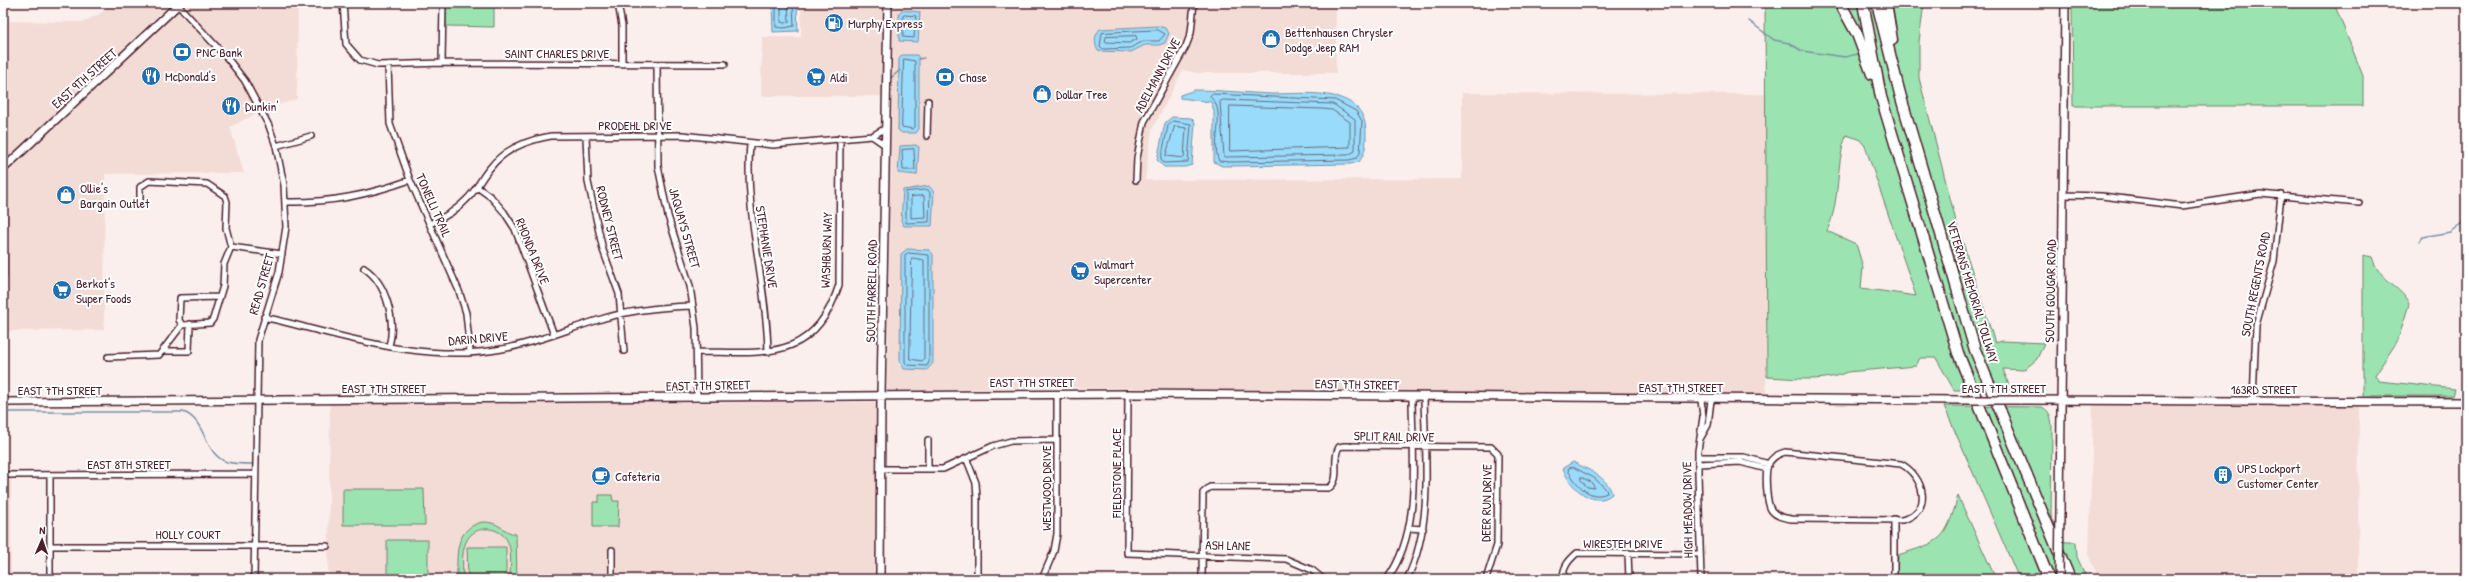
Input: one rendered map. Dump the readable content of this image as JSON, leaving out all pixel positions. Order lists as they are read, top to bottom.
{
  "streets": {
    "highway": ["VETERANS MEMORIAL TOLLWAY"],
    "street": [
      "SAINT CHARLES DRIVE",
      "ADELMANN DRIVE",
      "EAST 9TH STREET",
      "PRODEHL DRIVE",
      "TONELLI TRAIL",
      "RODNEY STREET",
      "JAQUAYS STREET",
      "STEPHANIE DRIVE",
      "WASHBURN WAY",
      "RHONDA DRIVE",
      "READ STREET",
      "SOUTH REGENTS ROAD",
      "SOUTH FARRELL ROAD",
      "SOUTH GOUGAR ROAD",
      "DARIN DRIVE",
      "EAST 7TH STREET",
      "163RD STREET",
      "SPLIT RAIL DRIVE",
      "EAST 8TH STREET",
      "FIELDSTONE PLACE",
      "WESTWOOD DRIVE",
      "DEER RUN DRIVE",
      "HIGH MEADOW DRIVE",
      "HOLLY COURT",
      "WIRESTEM DRIVE",
      "ASH LANE"
    ]
  },
  "crossings": [
    ["SAINT CHARLES DRIVE", "TONELLI TRAIL"],
    ["SAINT CHARLES DRIVE", "JAQUAYS STREET"],
    ["EAST 9TH STREET", "READ STREET"],
    ["PRODEHL DRIVE", "TONELLI TRAIL"],
    ["PRODEHL DRIVE", "RODNEY STREET"],
    ["PRODEHL DRIVE", "JAQUAYS STREET"],
    ["PRODEHL DRIVE", "STEPHANIE DRIVE"],
    ["PRODEHL DRIVE", "WASHBURN WAY"],
    ["PRODEHL DRIVE", "RHONDA DRIVE"],
    ["PRODEHL DRIVE", "SOUTH FARRELL ROAD"],
    ["TONELLI TRAIL", "DARIN DRIVE"],
    ["RODNEY STREET", "DARIN DRIVE"],
    ["JAQUAYS STREET", "WASHBURN WAY"],
    ["JAQUAYS STREET", "DARIN DRIVE"],
    ["JAQUAYS STREET", "EAST 7TH STREET"],
    ["STEPHANIE DRIVE", "WASHBURN WAY"],
    ["RHONDA DRIVE", "DARIN DRIVE"],
    ["READ STREET", "DARIN DRIVE"],
    ["READ STREET", "EAST 7TH STREET"],
    ["READ STREET", "EAST 8TH STREET"],
    ["READ STREET", "HOLLY COURT"],
    ["SOUTH REGENTS ROAD", "163RD STREET"],
    ["SOUTH FARRELL ROAD", "EAST 7TH STREET"],
    ["SOUTH GOUGAR ROAD", "EAST 7TH STREET"],
    ["SOUTH GOUGAR ROAD", "163RD STREET"],
    ["EAST 7TH STREET", "163RD STREET"],
    ["EAST 7TH STREET", "FIELDSTONE PLACE"],
    ["EAST 7TH STREET", "WESTWOOD DRIVE"],
    ["EAST 7TH STREET", "HIGH MEADOW DRIVE"],
    ["SPLIT RAIL DRIVE", "DEER RUN DRIVE"],
    ["SPLIT RAIL DRIVE", "ASH LANE"],
    ["FIELDSTONE PLACE", "ASH LANE"],
    ["HIGH MEADOW DRIVE", "WIRESTEM DRIVE"]
  ],
  "places": {
    "fuel station": ["Murphy Express"],
    "shop": ["Bettenhausen Chrysler Dodge Jeep RAM", "Dollar Tree", "Ollie's Bargain Outlet"],
    "bank": ["PNC Bank", "Chase"],
    "restaurant": ["McDonald's", "Dunkin'"],
    "supermarket": ["Aldi", "Walmart Supercenter", "Berkot's Super Foods"],
    "building": ["UPS Lockport Customer Center"],
    "cafe": ["Cafeteria"]
  },
  "north": "top"
}
